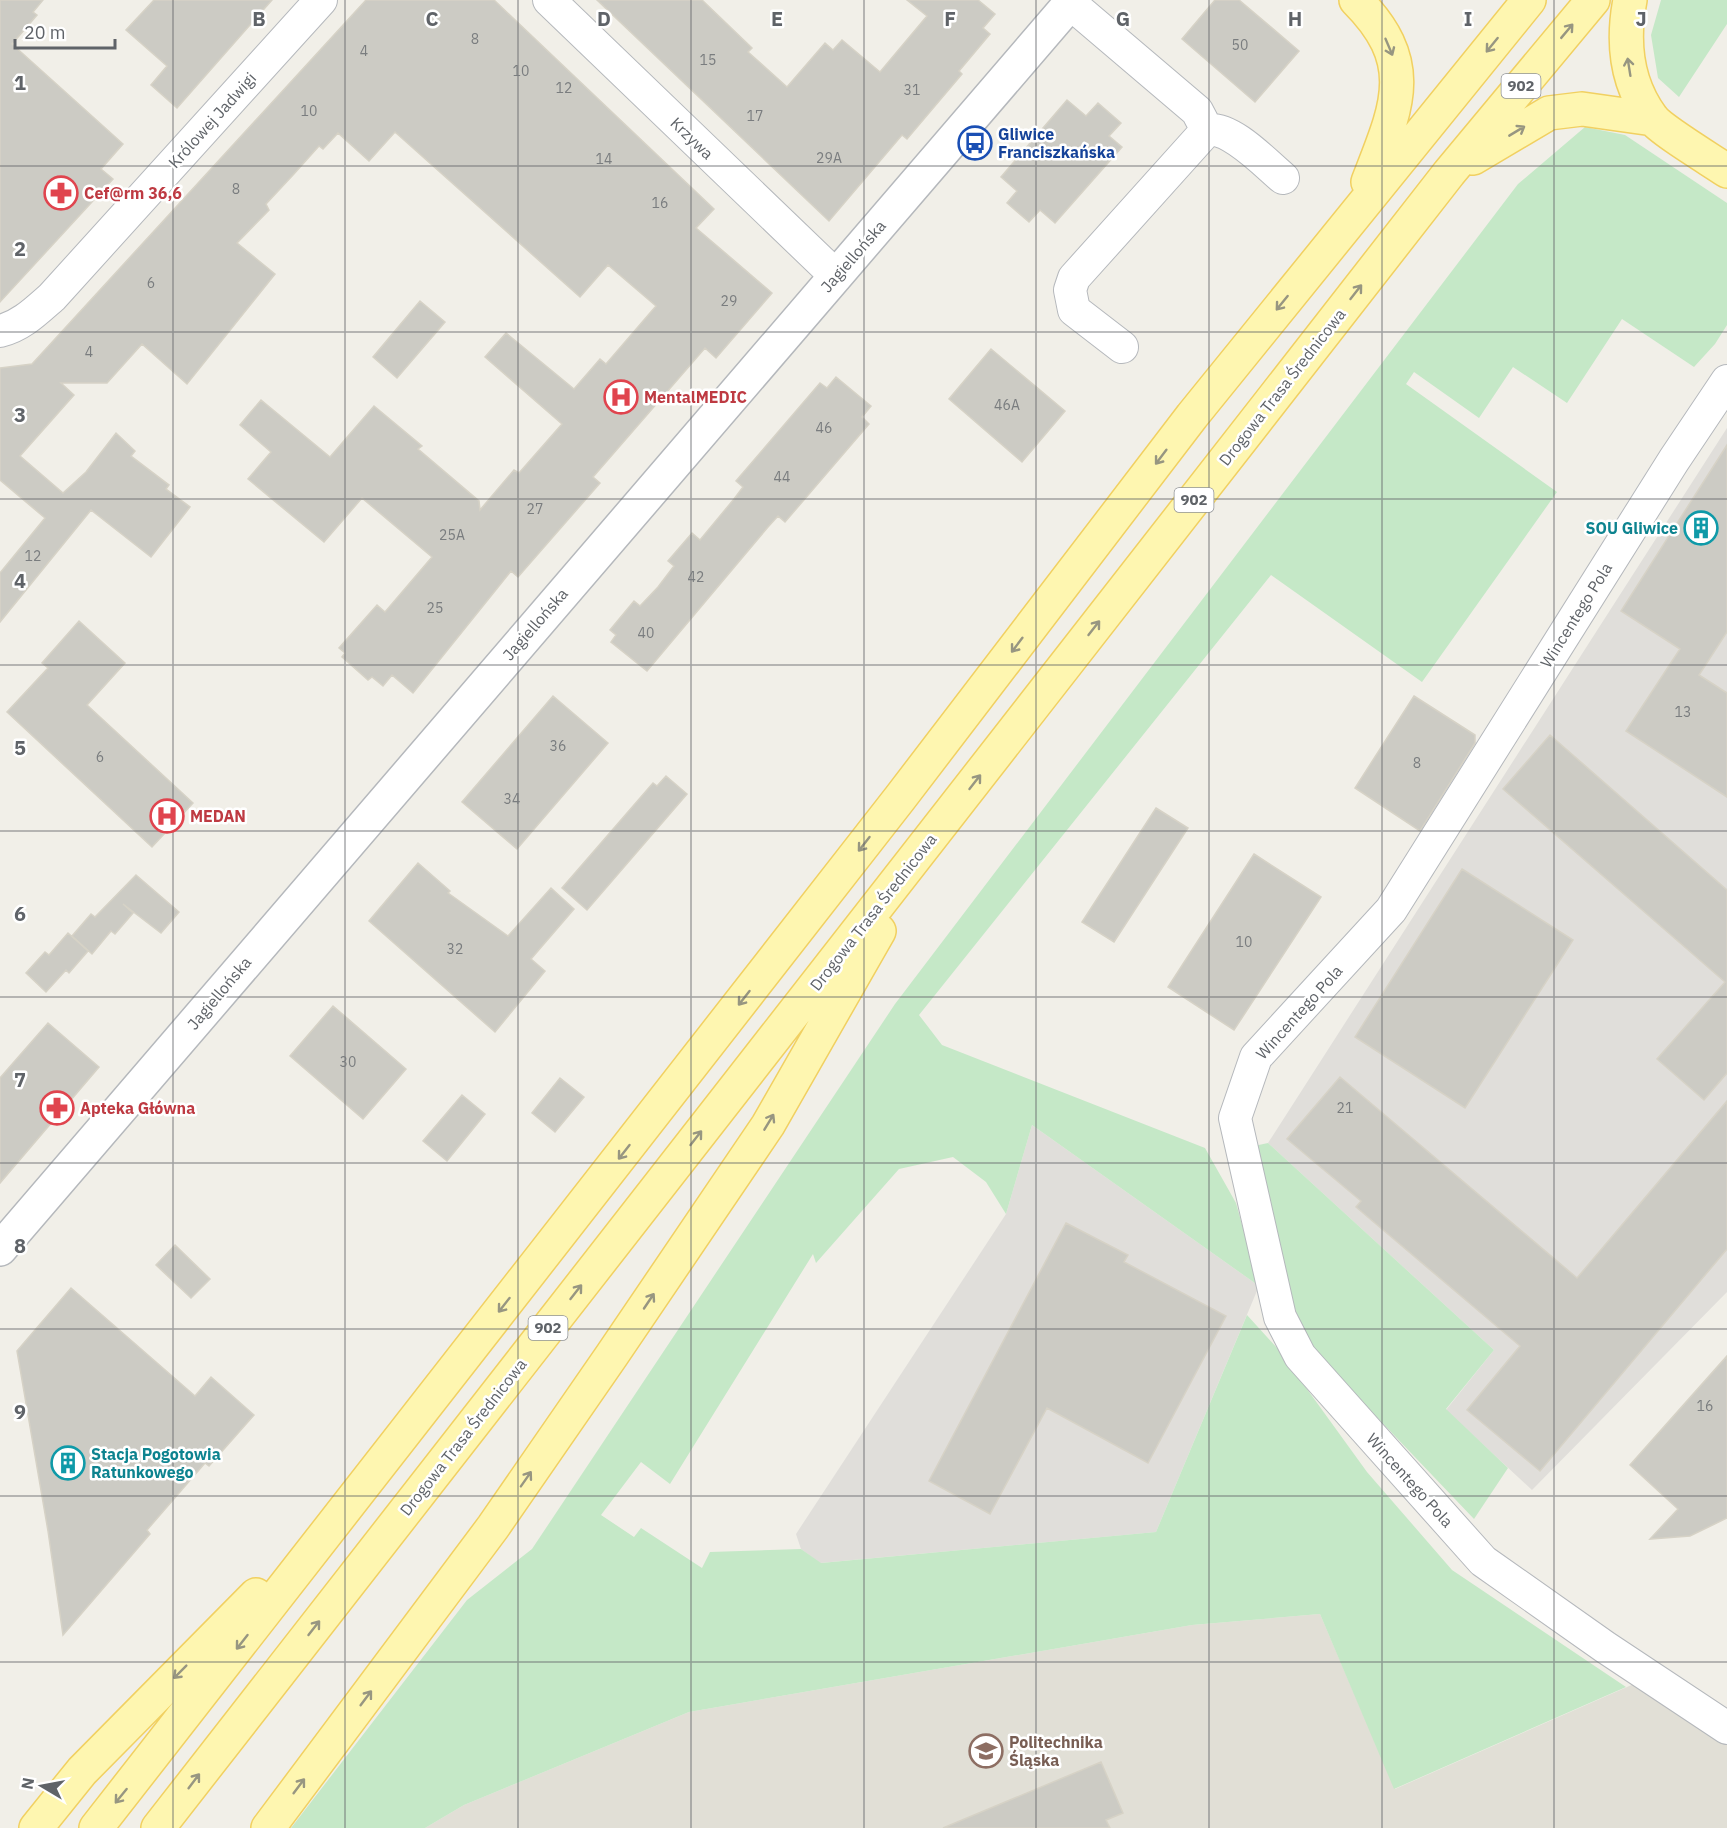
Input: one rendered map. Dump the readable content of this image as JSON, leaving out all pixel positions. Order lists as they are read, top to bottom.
{
  "streets": {
    "main road": ["902", "Drogowa Trasa Średnicowa"],
    "street": [
      "Królowej Jadwigi",
      "Krzywa",
      "Jagiellońska",
      "Wincentego Pola"
    ]
  },
  "crossings": [
    ["Krzywa", "Jagiellońska"]
  ],
  "places": {
    "bus stop": ["Gliwice Franciszkańska"],
    "pharmacy": ["Cef@rm 36,6", "Apteka Główna"],
    "hospital": ["MentalMEDIC", "MEDAN"],
    "building": ["SOU Gliwice", "Stacja Pogotowia Ratunkowego"],
    "school or university": ["Politechnika Śląska"]
  },
  "house_numbers": [
    "8",
    "50",
    "4",
    "15",
    "10",
    "12",
    "31",
    "10",
    "17",
    "29A",
    "14",
    "8",
    "16",
    "6",
    "29",
    "4",
    "46A",
    "46",
    "44",
    "27",
    "25A",
    "12",
    "42",
    "25",
    "40",
    "13",
    "36",
    "6",
    "8",
    "34",
    "10",
    "32",
    "30",
    "21",
    "16"
  ],
  "scale_bar": "20 m",
  "north": "left",
  "grid": {
    "columns": [
      "B",
      "C",
      "D",
      "E",
      "F",
      "G",
      "H",
      "I",
      "J"
    ],
    "rows": [
      "1",
      "2",
      "3",
      "4",
      "5",
      "6",
      "7",
      "8",
      "9"
    ]
  }
}
